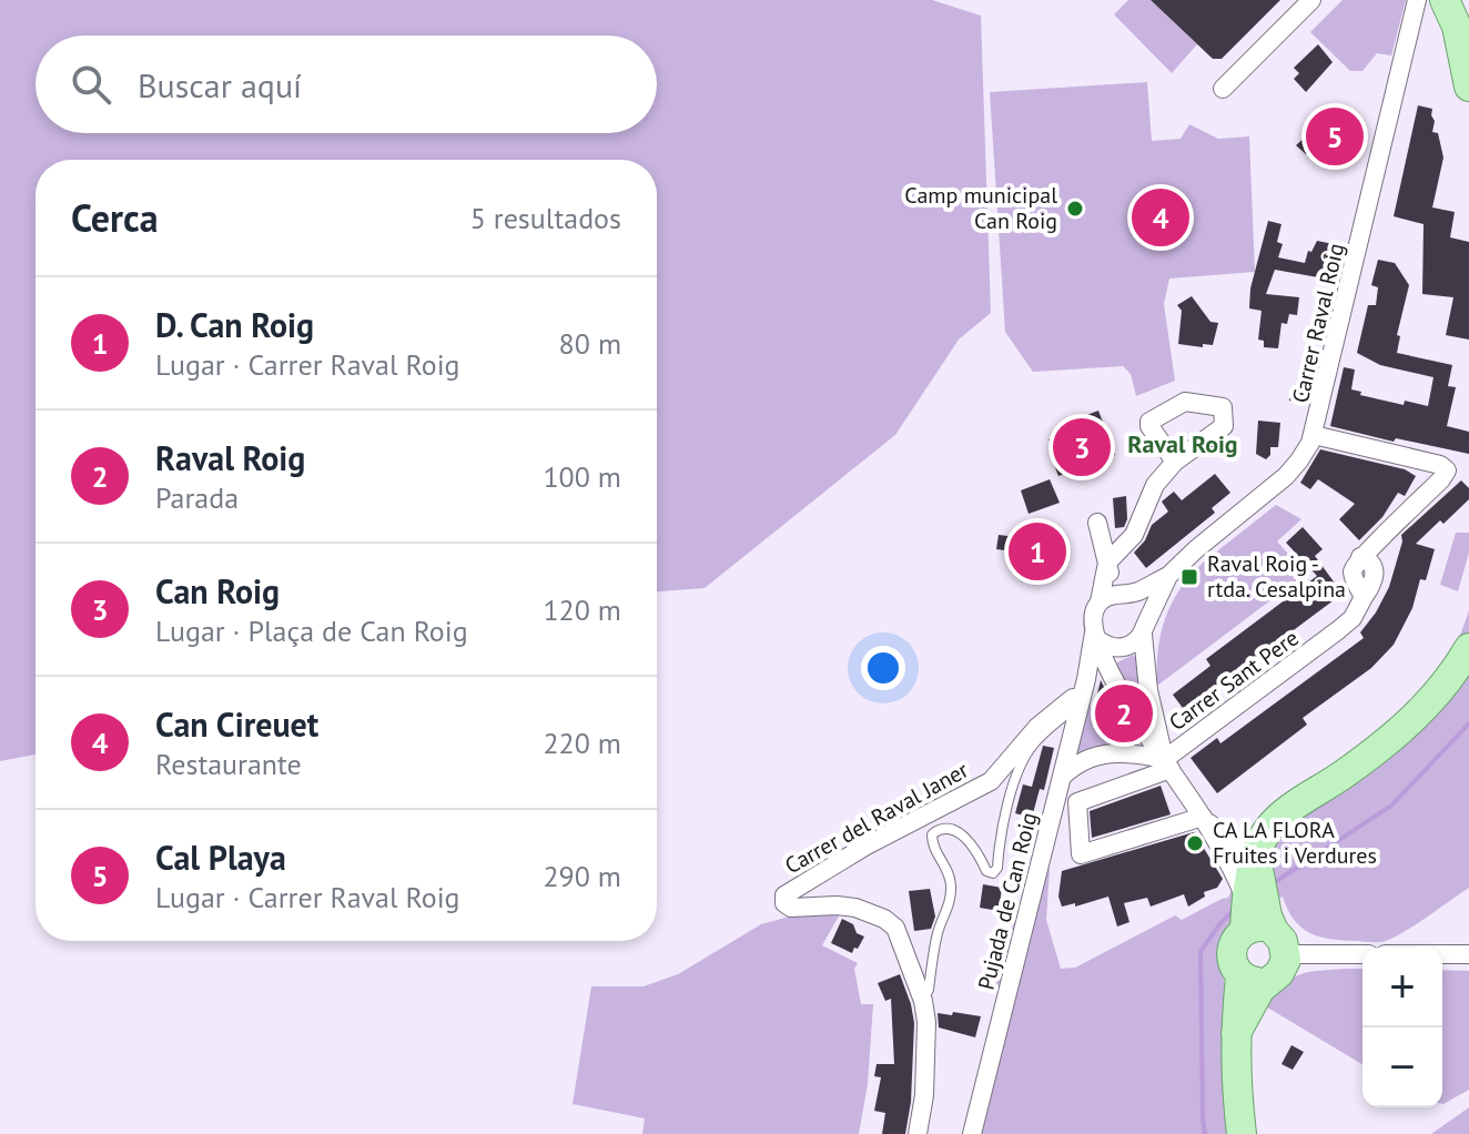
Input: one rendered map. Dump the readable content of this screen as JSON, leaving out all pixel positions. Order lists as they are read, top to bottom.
{
  "streets": {
    "street": [
      "Carrer Raval Roig",
      "Carrer Sant Pere",
      "Carrer del Raval Janer",
      "Pujada de Can Roig"
    ]
  },
  "crossings": [
    ["Carrer Raval Roig", "Carrer Sant Pere"],
    ["Carrer Raval Roig", "Pujada de Can Roig"],
    ["Carrer del Raval Janer", "Pujada de Can Roig"]
  ],
  "districts": ["Raval Roig"],
  "places": {
    "other": ["Camp municipal Can Roig", "CA LA FLORA Fruites i Verdures"],
    "transit": ["Raval Roig - rtda. Cesalpina"]
  },
  "page": {
    "search": "Buscar aquí",
    "pins": [
      "5",
      "4",
      "3",
      "1",
      "2"
    ],
    "heading": ["Cerca", "5 resultados"],
    "list": [
      {
        "mark": "1",
        "name": "D. Can Roig",
        "note": "Lugar · Carrer Raval Roig",
        "value": "80 m"
      },
      {
        "mark": "2",
        "name": "Raval Roig",
        "note": "Parada",
        "value": "100 m"
      },
      {
        "mark": "3",
        "name": "Can Roig",
        "note": "Lugar · Plaça de Can Roig",
        "value": "120 m"
      },
      {
        "mark": "4",
        "name": "Can Cireuet",
        "note": "Restaurante",
        "value": "220 m"
      },
      {
        "mark": "5",
        "name": "Cal Playa",
        "note": "Lugar · Carrer Raval Roig",
        "value": "290 m"
      }
    ],
    "map_buttons": ["+", "−"]
  }
}
